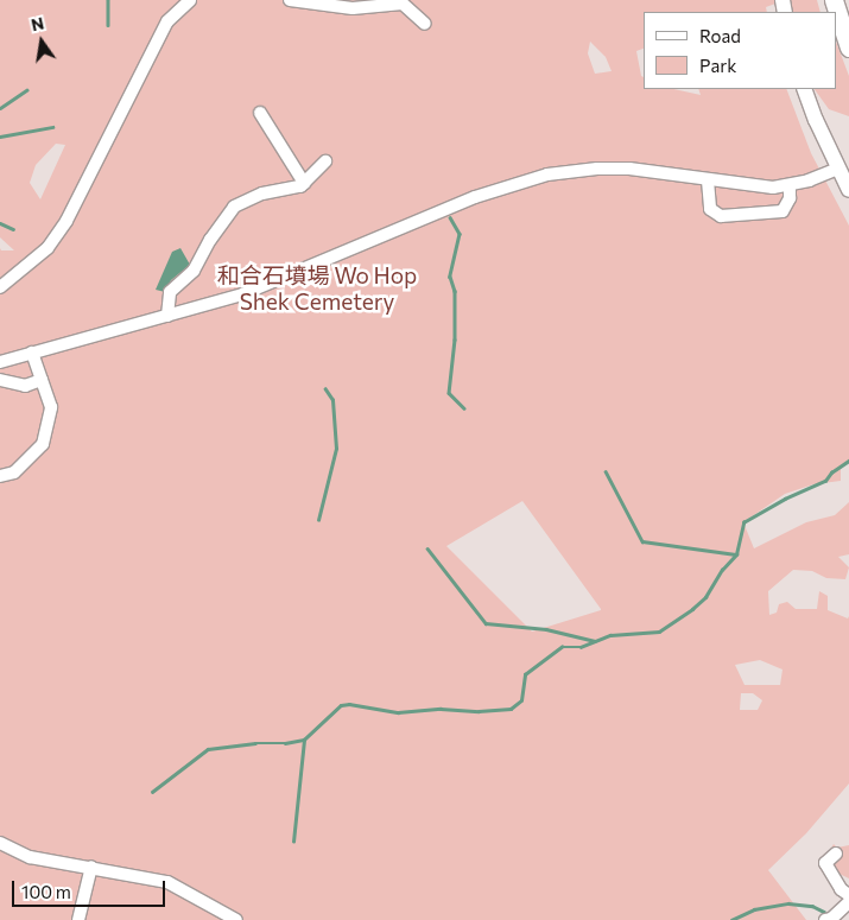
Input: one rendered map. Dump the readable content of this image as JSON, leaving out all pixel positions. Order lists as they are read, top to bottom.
{
  "parks": ["和合石墳場 Wo Hop Shek Cemetery"],
  "legend": ["Road", "Park"],
  "scale_bar": "100 m",
  "north": "top"
}
